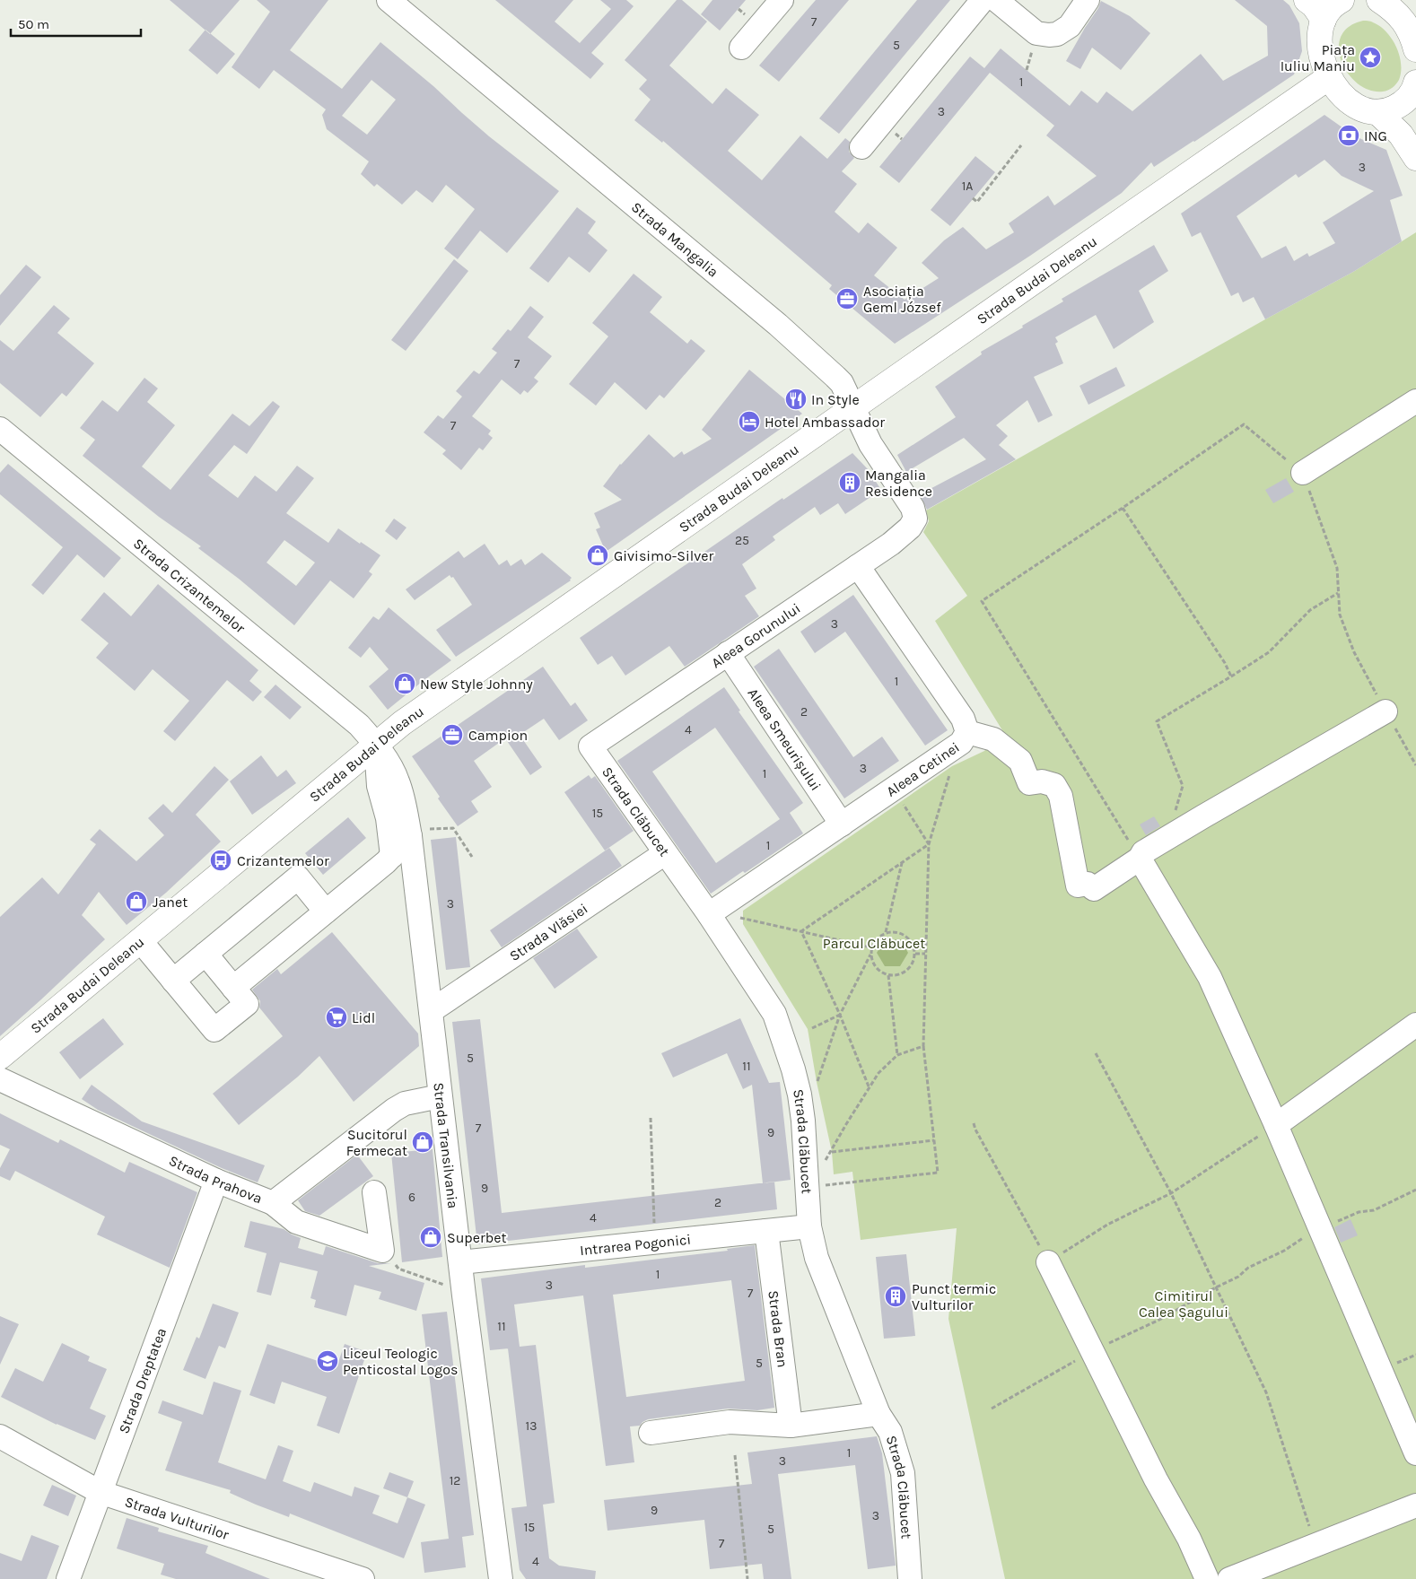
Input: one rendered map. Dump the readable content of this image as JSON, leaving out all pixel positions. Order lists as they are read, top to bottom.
{
  "streets": {
    "main road": ["Strada Budai Deleanu"],
    "street": [
      "Strada Mangalia",
      "Strada Crizantemelor",
      "Aleea Gorunului",
      "Aleea Smeurișului",
      "Aleea Cetinei",
      "Strada Clăbucet",
      "Strada Vlăsiei",
      "Strada Transilvania",
      "Strada Prahova",
      "Intrarea Pogonici",
      "Strada Bran",
      "Strada Dreptatea",
      "Strada Vulturilor"
    ]
  },
  "crossings": [
    ["Strada Mangalia", "Strada Budai Deleanu"],
    ["Strada Mangalia", "Aleea Gorunului"],
    ["Strada Budai Deleanu", "Strada Crizantemelor"],
    ["Strada Budai Deleanu", "Strada Transilvania"],
    ["Strada Crizantemelor", "Strada Transilvania"],
    ["Aleea Gorunului", "Aleea Smeurișului"],
    ["Aleea Gorunului", "Aleea Cetinei"],
    ["Aleea Gorunului", "Strada Clăbucet"],
    ["Aleea Smeurișului", "Aleea Cetinei"],
    ["Aleea Cetinei", "Strada Clăbucet"],
    ["Strada Clăbucet", "Strada Vlăsiei"],
    ["Strada Clăbucet", "Intrarea Pogonici"],
    ["Strada Vlăsiei", "Strada Transilvania"],
    ["Strada Transilvania", "Strada Prahova"],
    ["Strada Transilvania", "Intrarea Pogonici"],
    ["Strada Prahova", "Strada Dreptatea"],
    ["Intrarea Pogonici", "Strada Bran"],
    ["Strada Dreptatea", "Strada Vulturilor"]
  ],
  "parks": ["Parcul Clăbucet", "Cimitirul Calea Șagului"],
  "places": {
    "place": ["Piața Iuliu Maniu"],
    "bank": ["ING"],
    "office": ["Asociația Geml József", "Campion"],
    "restaurant": ["In Style"],
    "hotel": ["Hotel Ambassador"],
    "building": ["Mangalia Residence", "Punct termic Vulturilor"],
    "shop": [
      "Givisimo-Silver",
      "New Style Johnny",
      "Janet",
      "Sucitorul Fermecat",
      "Superbet"
    ],
    "bus stop": ["Crizantemelor"],
    "supermarket": ["Lidl"],
    "school or university": ["Liceul Teologic Penticostal Logos"]
  },
  "house_numbers": [
    "7",
    "5",
    "1",
    "3",
    "3",
    "1A",
    "7",
    "7",
    "25",
    "3",
    "1",
    "2",
    "4",
    "3",
    "1",
    "15",
    "1",
    "3",
    "5",
    "11",
    "7",
    "9",
    "9",
    "6",
    "2",
    "4",
    "1",
    "3",
    "7",
    "11",
    "5",
    "13",
    "1",
    "3",
    "12",
    "9",
    "3",
    "15",
    "5",
    "7",
    "4"
  ],
  "scale_bar": "50 m"
}
